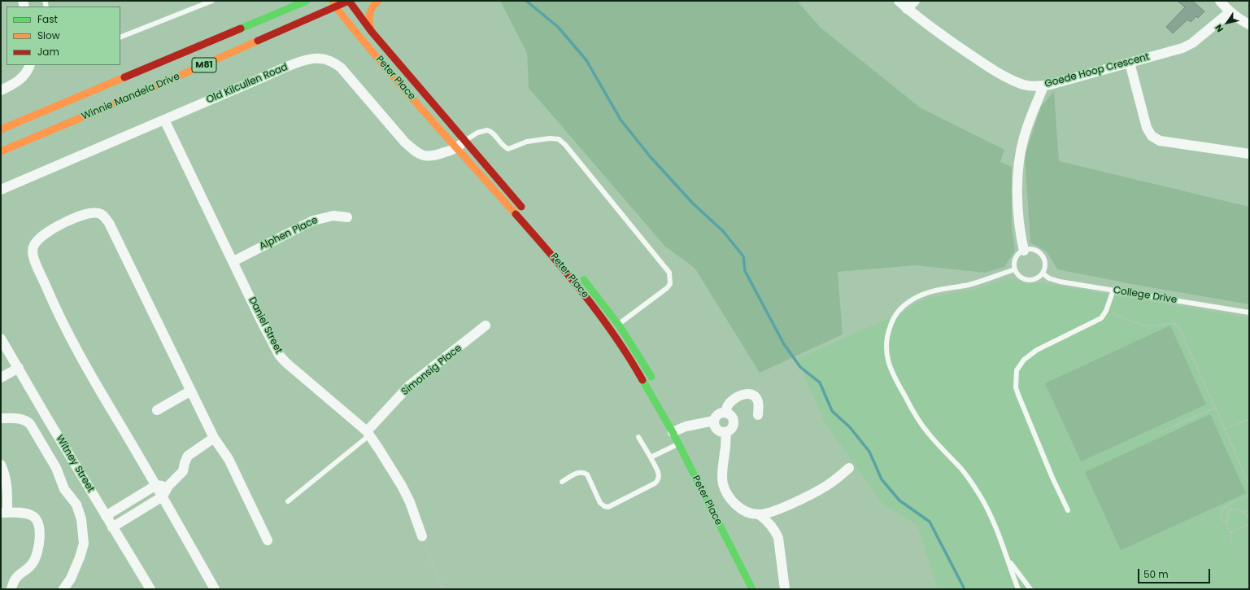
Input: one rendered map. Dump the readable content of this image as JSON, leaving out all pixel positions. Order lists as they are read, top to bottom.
{
  "streets": {
    "main road": ["M81", "Peter Place", "Winnie Mandela Drive"],
    "street": [
      "Goede Hoop Crescent",
      "Old Kilcullen Road",
      "Alphen Place",
      "Daniel Street",
      "Simonsig Place",
      "Witney Street"
    ],
    "lane": ["College Drive"]
  },
  "crossings": [
    ["Peter Place", "Old Kilcullen Road"],
    ["Peter Place", "Winnie Mandela Drive"],
    ["Old Kilcullen Road", "Daniel Street"],
    ["Alphen Place", "Daniel Street"],
    ["Daniel Street", "Simonsig Place"]
  ],
  "legend": ["Fast", "Slow", "Jam"],
  "scale_bar": "50 m",
  "north": "bottom left"
}
